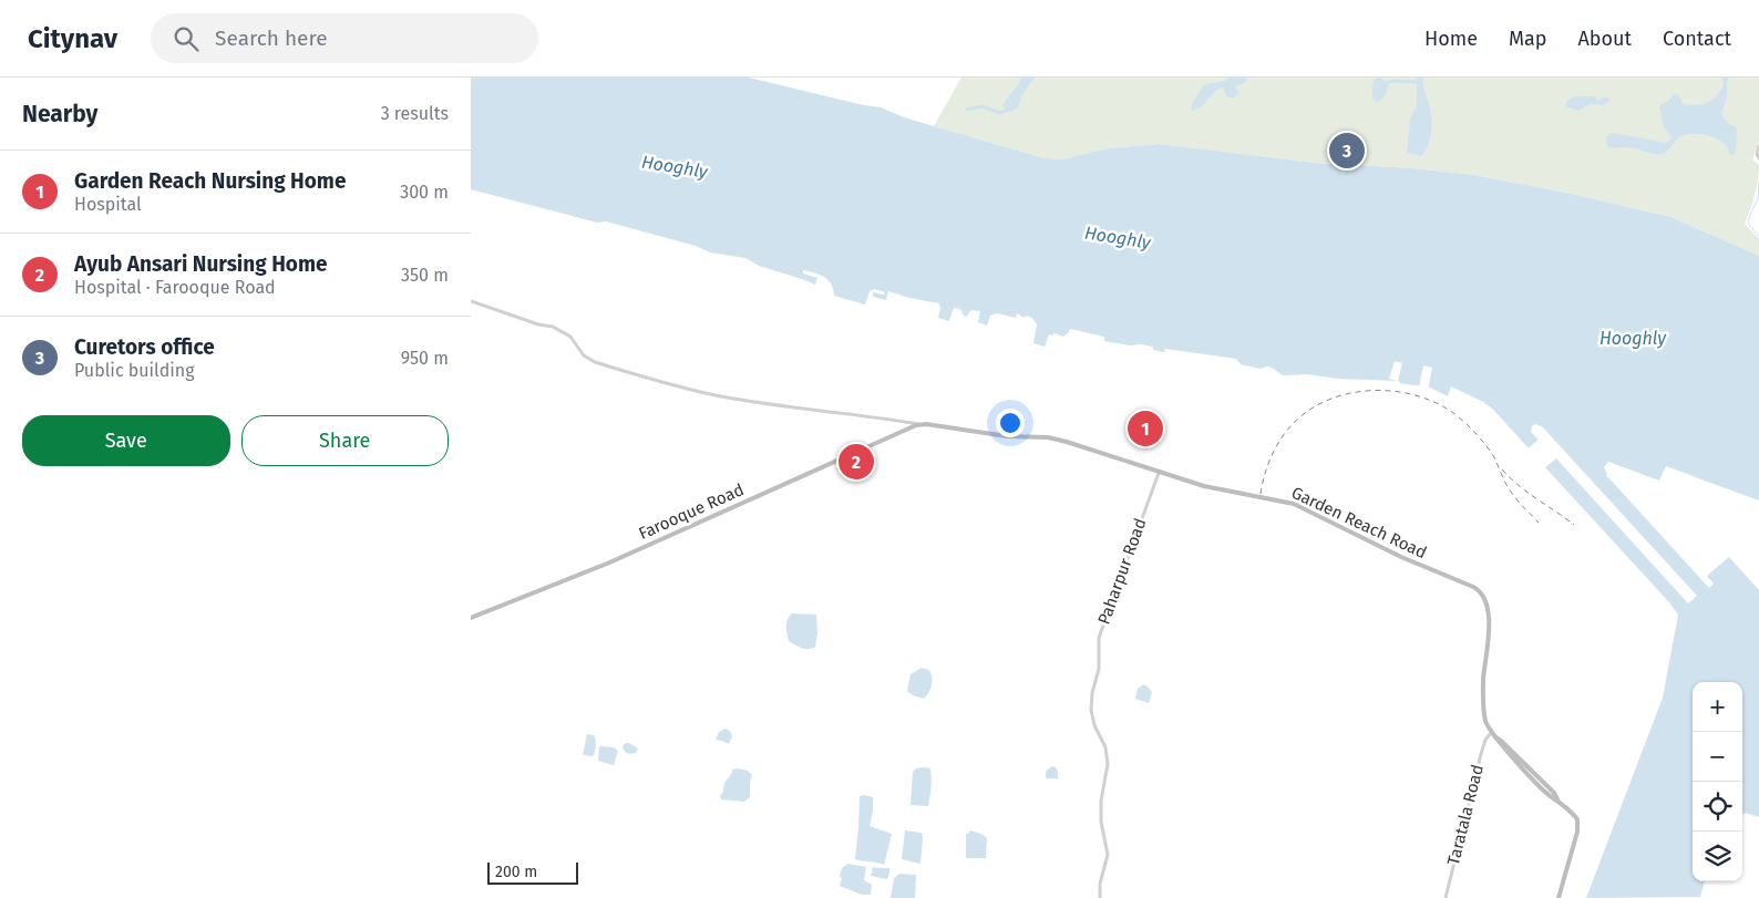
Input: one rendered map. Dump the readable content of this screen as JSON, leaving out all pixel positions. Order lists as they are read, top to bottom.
{
  "streets": {
    "main road": ["Farooque Road", "Garden Reach Road"],
    "street": ["Paharpur Road", "Taratala Road"]
  },
  "crossings": [
    ["Farooque Road", "Garden Reach Road"],
    ["Garden Reach Road", "Paharpur Road"],
    ["Garden Reach Road", "Taratala Road"]
  ],
  "water": ["Hooghly"],
  "scale_bar": "200 m",
  "page": {
    "header": "Citynav",
    "search": "Search here",
    "nav": [
      "Home",
      "Map",
      "About",
      "Contact"
    ],
    "heading": ["Nearby", "3 results"],
    "pins": ["3", "1", "2"],
    "list": [
      {
        "mark": "1",
        "name": "Garden Reach Nursing Home",
        "note": "Hospital",
        "value": "300 m"
      },
      {
        "mark": "2",
        "name": "Ayub Ansari Nursing Home",
        "note": "Hospital · Farooque Road",
        "value": "350 m"
      },
      {
        "mark": "3",
        "name": "Curetors office",
        "note": "Public building",
        "value": "950 m"
      }
    ],
    "buttons": ["Save", "Share"],
    "map_buttons": ["+", "−"],
    "scale": "200 m"
  }
}
